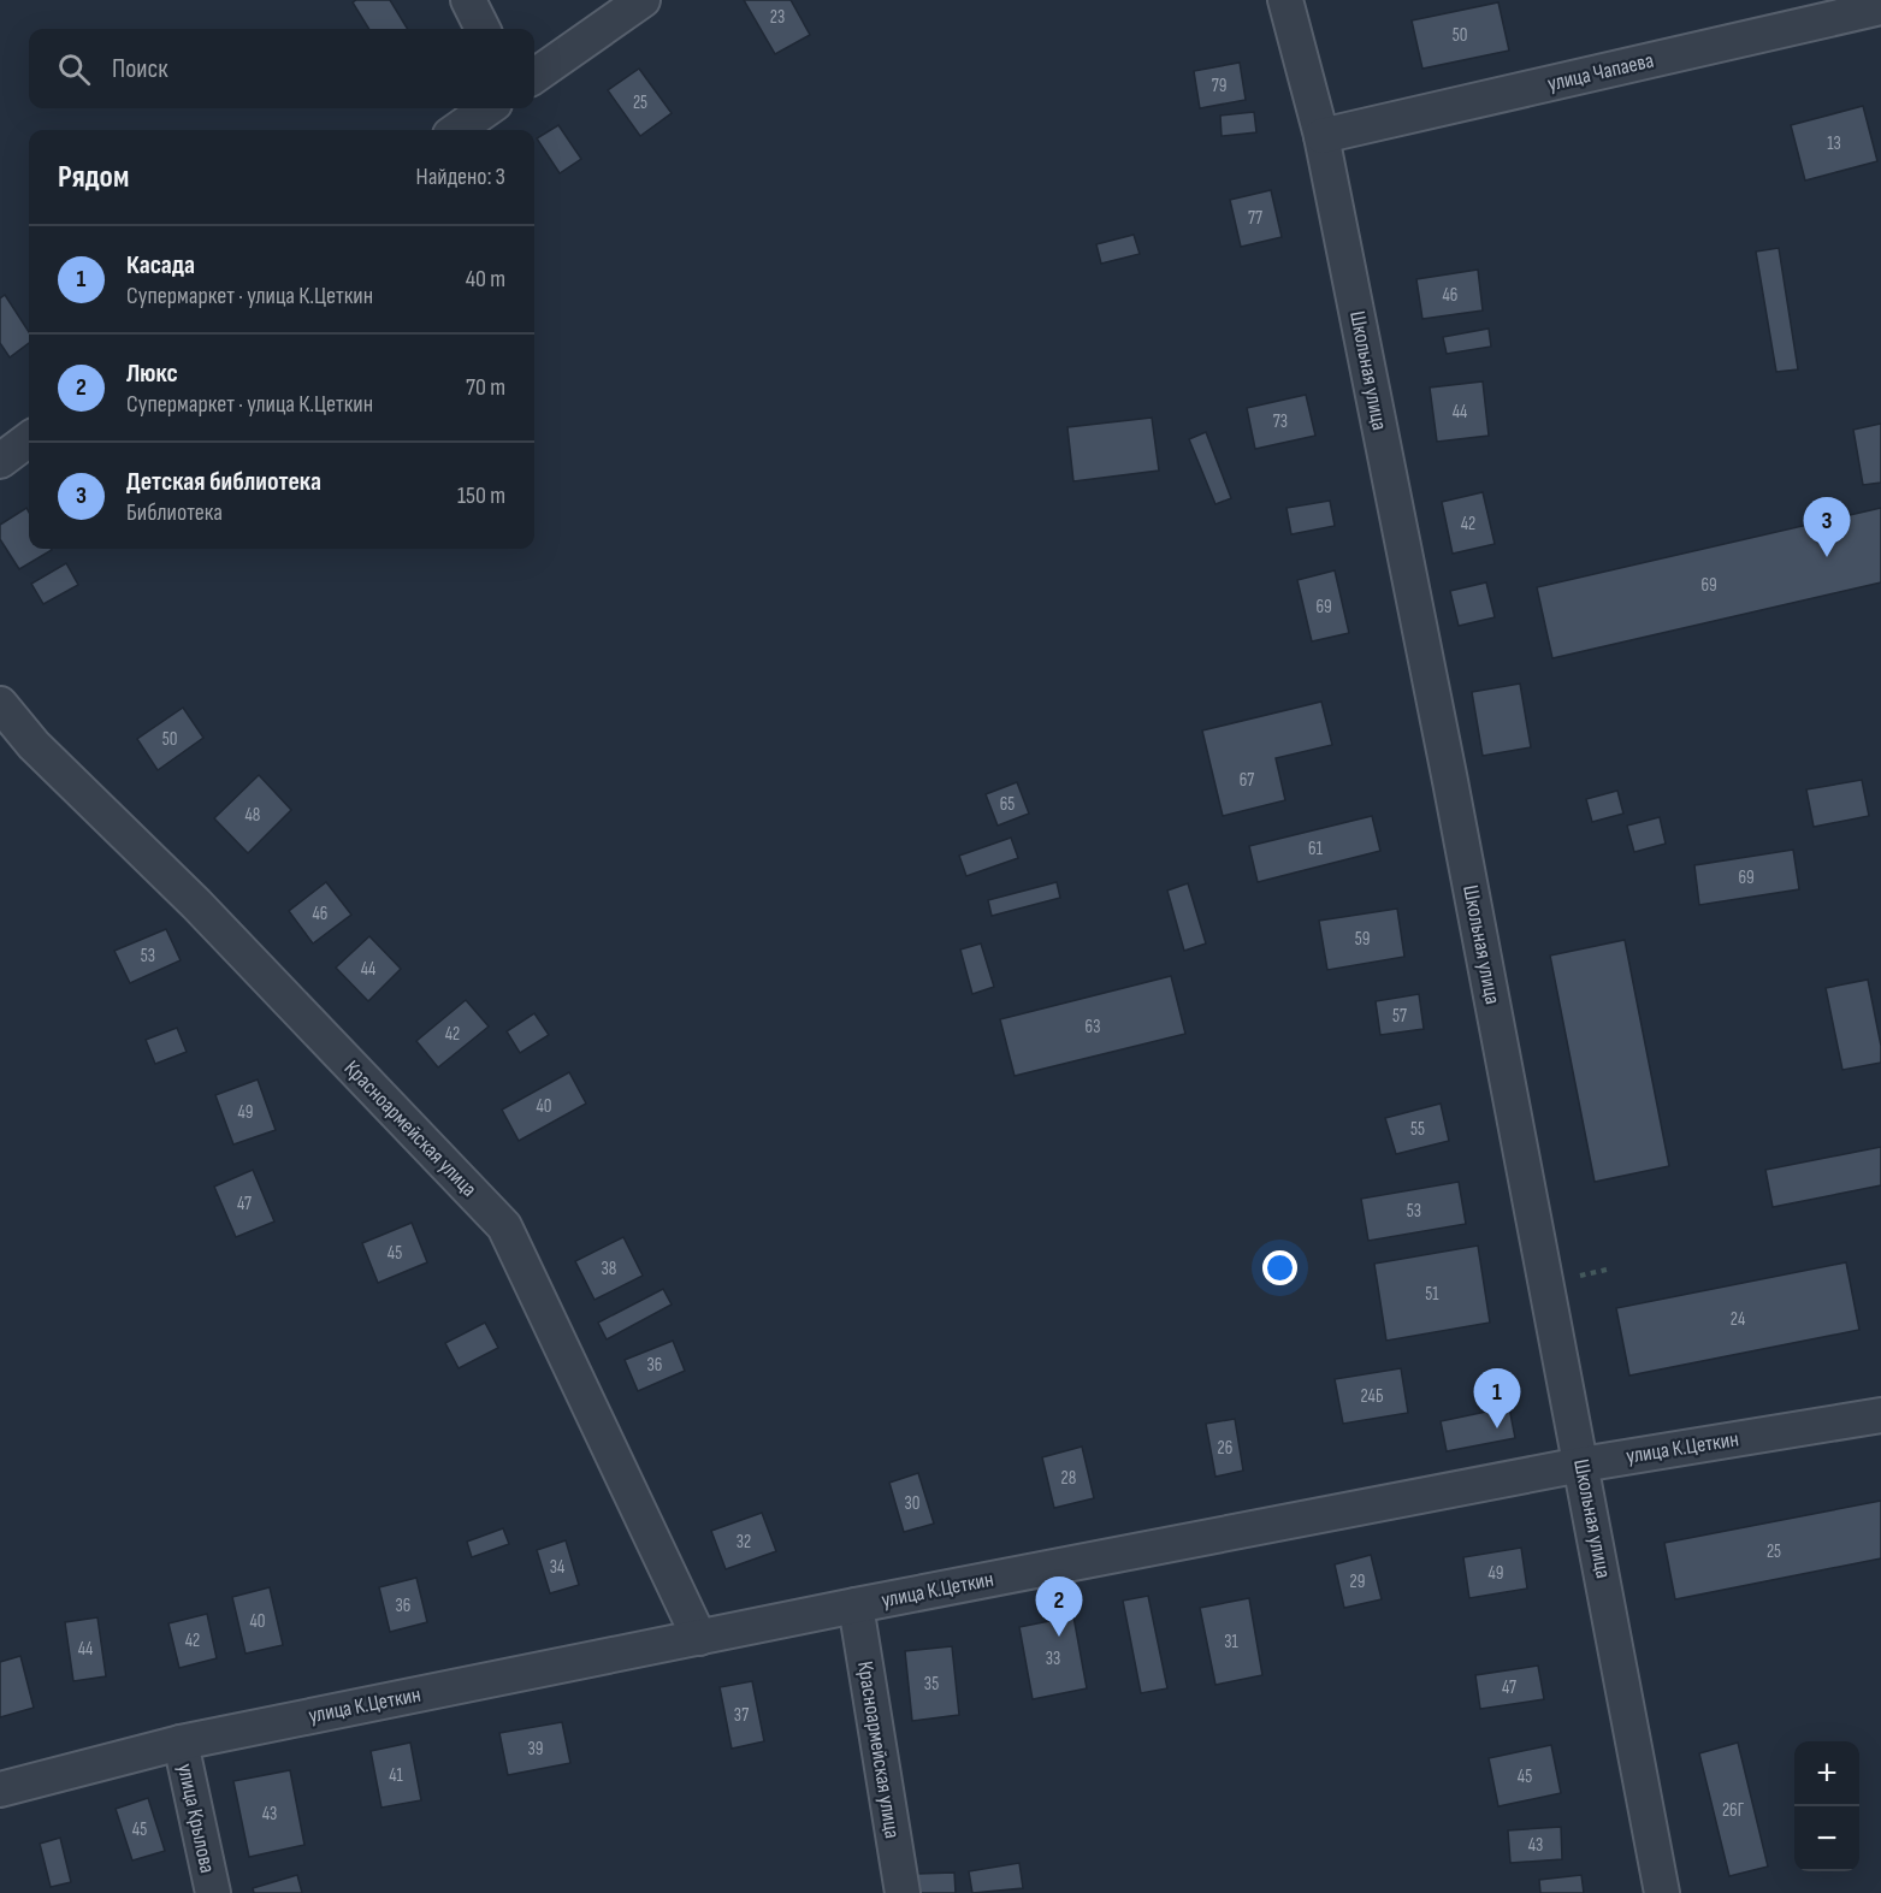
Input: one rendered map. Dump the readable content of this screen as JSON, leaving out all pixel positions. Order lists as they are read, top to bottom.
{
  "streets": {
    "street": [
      "улица Чапаева",
      "Школьная улица",
      "Красноармейская улица",
      "улица К.Цеткин",
      "улица Крылова"
    ]
  },
  "crossings": [
    ["улица Чапаева", "Школьная улица"],
    ["Школьная улица", "улица К.Цеткин"],
    ["Красноармейская улица", "улица К.Цеткин"],
    ["улица К.Цеткин", "улица Крылова"]
  ],
  "house_numbers": [
    "23",
    "50",
    "79",
    "25",
    "13",
    "77",
    "46",
    "44",
    "73",
    "42",
    "69",
    "69",
    "50",
    "67",
    "65",
    "48",
    "61",
    "69",
    "46",
    "59",
    "53",
    "44",
    "57",
    "63",
    "42",
    "40",
    "49",
    "55",
    "47",
    "53",
    "45",
    "38",
    "51",
    "24",
    "36",
    "24Б",
    "26",
    "28",
    "30",
    "32",
    "25",
    "34",
    "49",
    "29",
    "36",
    "40",
    "42",
    "31",
    "44",
    "33",
    "35",
    "47",
    "37",
    "39",
    "41",
    "45",
    "26Г",
    "43",
    "45",
    "43"
  ],
  "page": {
    "search": "Поиск",
    "heading": ["Рядом", "Найдено: 3"],
    "list": [
      {
        "mark": "1",
        "name": "Касада",
        "note": "Супермаркет · улица К.Цеткин",
        "value": "40 m"
      },
      {
        "mark": "2",
        "name": "Люкс",
        "note": "Супермаркет · улица К.Цеткин",
        "value": "70 m"
      },
      {
        "mark": "3",
        "name": "Детская библиотека",
        "note": "Библиотека",
        "value": "150 m"
      }
    ],
    "pins": ["3", "1", "2"],
    "map_buttons": ["+", "−"]
  }
}
